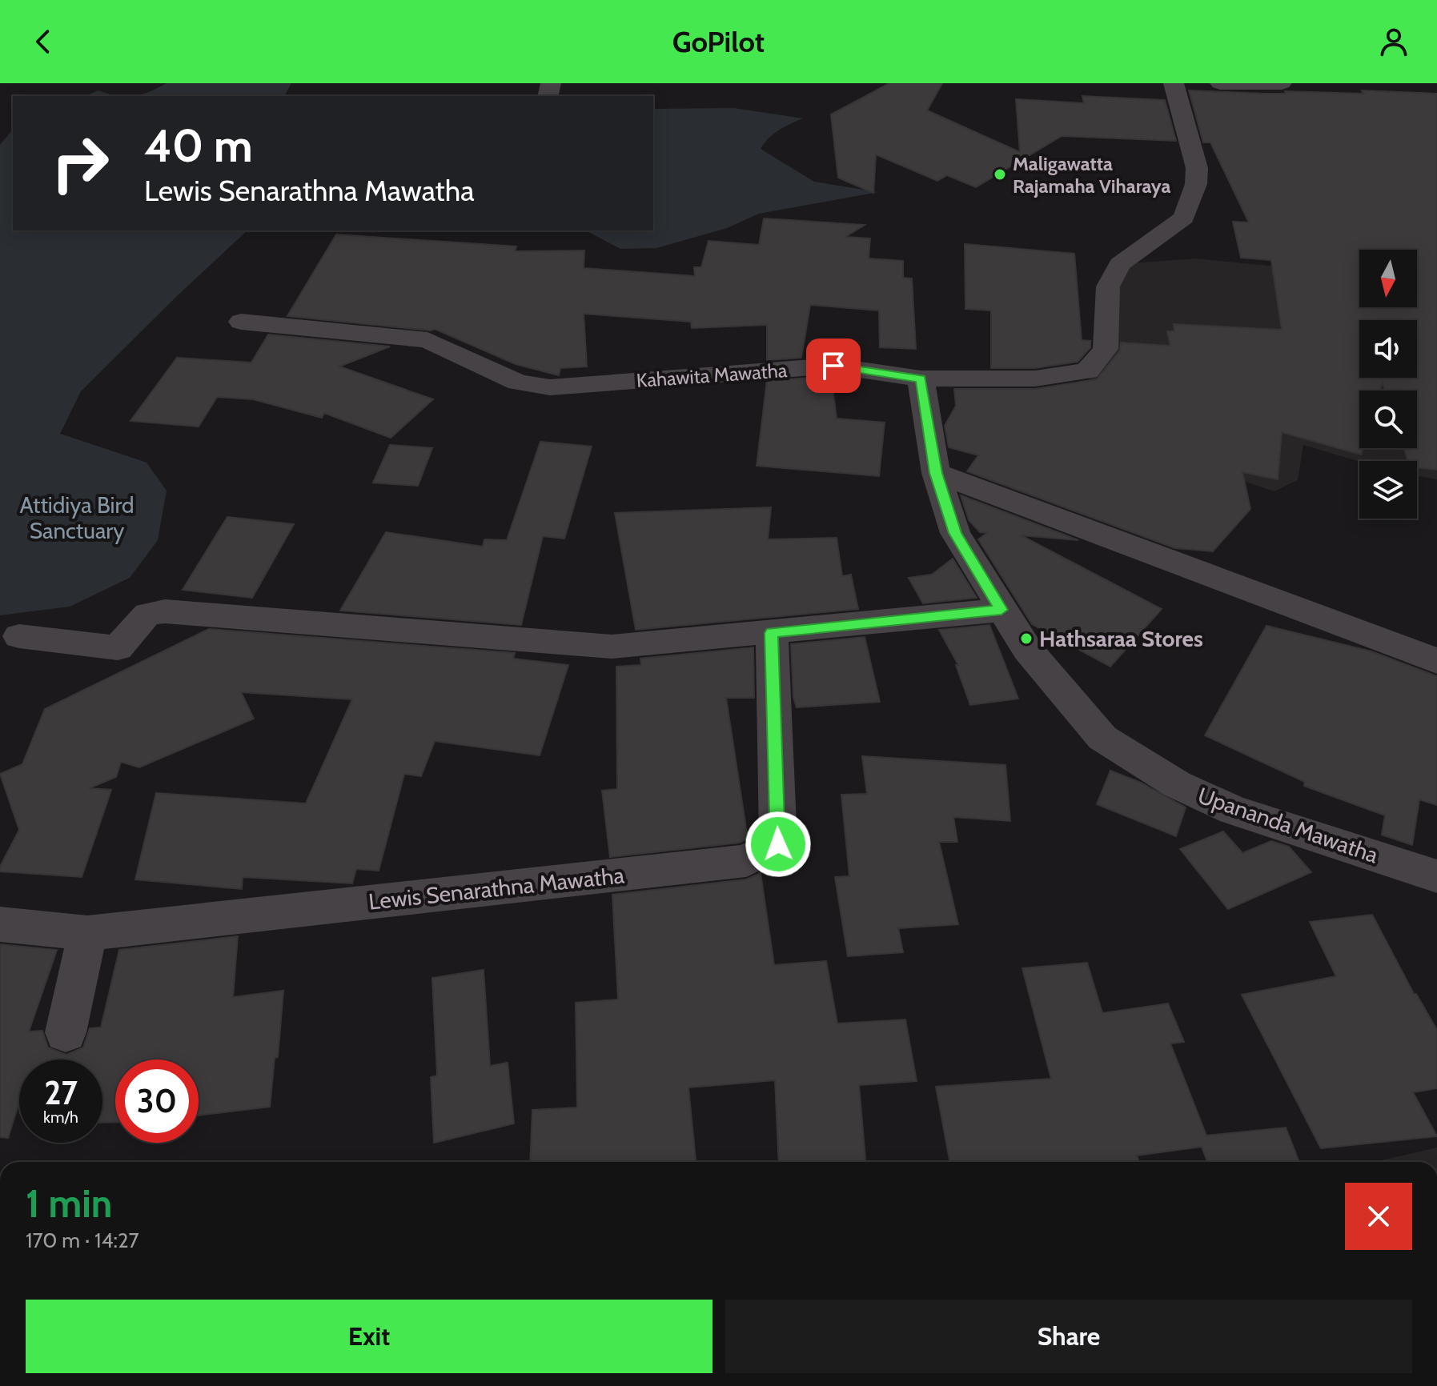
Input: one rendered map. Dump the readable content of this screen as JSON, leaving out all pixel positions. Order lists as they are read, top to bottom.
{
  "streets": {
    "street": ["Kahawita Mawatha", "Upananda Mawatha", "Lewis Senarathna Mawatha"]
  },
  "crossings": [
    ["Kahawita Mawatha", "Upananda Mawatha"]
  ],
  "parks": ["Attidiya Bird Sanctuary"],
  "places": ["Maligawatta Rajamaha Viharaya", "Hathsaraa Stores"],
  "north": "bottom",
  "page": {
    "header": "GoPilot",
    "turn": ["40 m", "Lewis Senarathna Mawatha"],
    "speed": "27 km/h",
    "limit": "30",
    "heading": ["1 min", "170 m · 14:27"],
    "buttons": ["Exit", "Share"]
  }
}
